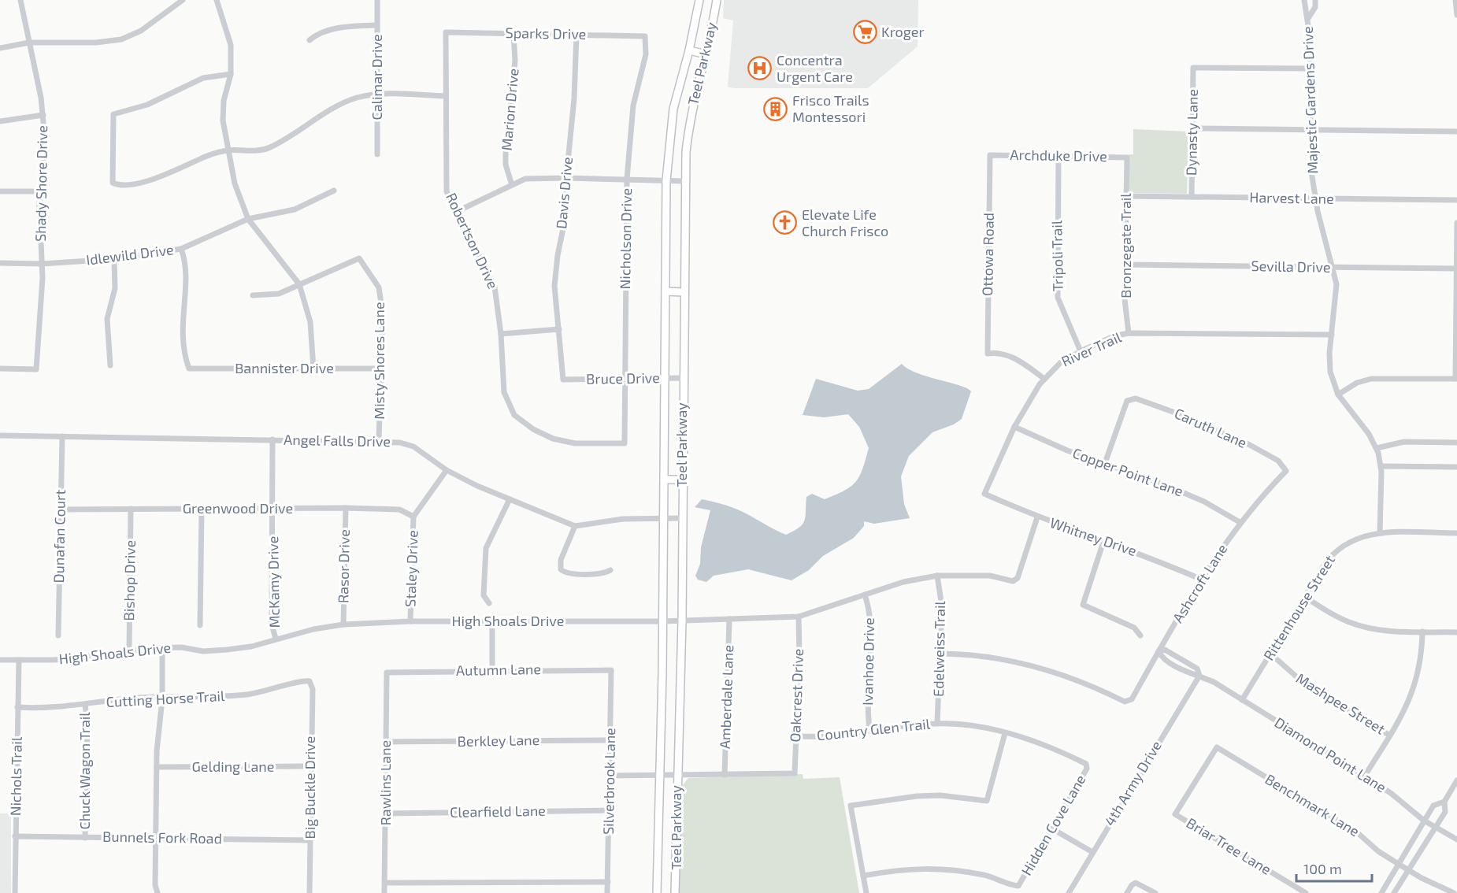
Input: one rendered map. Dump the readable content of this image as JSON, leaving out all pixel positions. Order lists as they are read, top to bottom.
{
  "streets": {
    "main road": ["Teel Parkway"],
    "street": [
      "Sparks Drive",
      "Calimar Drive",
      "Majestic Gardens Drive",
      "Marion Drive",
      "Dynasty Lane",
      "Archduke Drive",
      "Shady Shore Drive",
      "Davis Drive",
      "Harvest Lane",
      "Nicholson Drive",
      "Robertson Drive",
      "Bronzegate Trail",
      "Ottowa Road",
      "Idlewild Drive",
      "Tripoli Trail",
      "Sevilla Drive",
      "River Trail",
      "Misty Shores Lane",
      "Bannister Drive",
      "Bruce Drive",
      "Caruth Lane",
      "Angel Falls Drive",
      "Copper Point Lane",
      "Greenwood Drive",
      "Dunafan Court",
      "Whitney Drive",
      "Rasor Drive",
      "Staley Drive",
      "Bishop Drive",
      "McKamy Drive",
      "Ashcroft Lane",
      "Rittenhouse Street",
      "High Shoals Drive",
      "Edelweiss Trail",
      "Ivanhoe Drive",
      "Autumn Lane",
      "Oakcrest Drive",
      "Amberdale Lane",
      "Cutting Horse Trail",
      "Mashpee Street",
      "Country Glen Trail",
      "Berkley Lane",
      "Diamond Point Lane",
      "Gelding Lane",
      "Chuck Wagon Trail",
      "Nichols Trail",
      "Silverbrook Lane",
      "Rawlins Lane",
      "4th Army Drive",
      "Big Buckle Drive",
      "Benchmark Lane",
      "Clearfield Lane",
      "Hidden Cove Lane",
      "Bunnels Fork Road",
      "Briar Tree Lane"
    ]
  },
  "crossings": [
    ["Sparks Drive", "Marion Drive"],
    ["Sparks Drive", "Davis Drive"],
    ["Sparks Drive", "Nicholson Drive"],
    ["Sparks Drive", "Robertson Drive"],
    ["Teel Parkway", "Bruce Drive"],
    ["Teel Parkway", "High Shoals Drive"],
    ["Majestic Gardens Drive", "Dynasty Lane"],
    ["Majestic Gardens Drive", "Harvest Lane"],
    ["Majestic Gardens Drive", "Sevilla Drive"],
    ["Majestic Gardens Drive", "River Trail"],
    ["Majestic Gardens Drive", "Rittenhouse Street"],
    ["Dynasty Lane", "Harvest Lane"],
    ["Archduke Drive", "Bronzegate Trail"],
    ["Archduke Drive", "Ottowa Road"],
    ["Archduke Drive", "Tripoli Trail"],
    ["Shady Shore Drive", "Idlewild Drive"],
    ["Davis Drive", "Bruce Drive"],
    ["Harvest Lane", "Bronzegate Trail"],
    ["Nicholson Drive", "Robertson Drive"],
    ["Nicholson Drive", "Bruce Drive"],
    ["Bronzegate Trail", "Sevilla Drive"],
    ["Bronzegate Trail", "River Trail"],
    ["Ottowa Road", "River Trail"],
    ["Idlewild Drive", "Bannister Drive"],
    ["Tripoli Trail", "River Trail"],
    ["River Trail", "Copper Point Lane"],
    ["River Trail", "Whitney Drive"],
    ["Misty Shores Lane", "Bannister Drive"],
    ["Misty Shores Lane", "Angel Falls Drive"],
    ["Caruth Lane", "Copper Point Lane"],
    ["Caruth Lane", "Ashcroft Lane"],
    ["Angel Falls Drive", "Dunafan Court"],
    ["Angel Falls Drive", "Staley Drive"],
    ["Angel Falls Drive", "McKamy Drive"],
    ["Copper Point Lane", "Ashcroft Lane"],
    ["Greenwood Drive", "Dunafan Court"],
    ["Greenwood Drive", "Rasor Drive"],
    ["Greenwood Drive", "Staley Drive"],
    ["Greenwood Drive", "Bishop Drive"],
    ["Greenwood Drive", "McKamy Drive"],
    ["Whitney Drive", "Ashcroft Lane"],
    ["Whitney Drive", "High Shoals Drive"],
    ["Rasor Drive", "High Shoals Drive"],
    ["Staley Drive", "High Shoals Drive"],
    ["Bishop Drive", "High Shoals Drive"],
    ["McKamy Drive", "High Shoals Drive"],
    ["Ashcroft Lane", "Edelweiss Trail"],
    ["Ashcroft Lane", "Diamond Point Lane"],
    ["Rittenhouse Street", "Mashpee Street"],
    ["Rittenhouse Street", "Diamond Point Lane"],
    ["High Shoals Drive", "Edelweiss Trail"],
    ["High Shoals Drive", "Ivanhoe Drive"],
    ["High Shoals Drive", "Oakcrest Drive"],
    ["High Shoals Drive", "Amberdale Lane"],
    ["High Shoals Drive", "Nichols Trail"],
    ["Edelweiss Trail", "Country Glen Trail"],
    ["Ivanhoe Drive", "Country Glen Trail"],
    ["Autumn Lane", "Silverbrook Lane"],
    ["Autumn Lane", "Rawlins Lane"],
    ["Oakcrest Drive", "Amberdale Lane"],
    ["Oakcrest Drive", "Country Glen Trail"],
    ["Cutting Horse Trail", "Chuck Wagon Trail"],
    ["Cutting Horse Trail", "Nichols Trail"],
    ["Cutting Horse Trail", "Big Buckle Drive"],
    ["Country Glen Trail", "Hidden Cove Lane"],
    ["Berkley Lane", "Silverbrook Lane"],
    ["Berkley Lane", "Rawlins Lane"],
    ["Diamond Point Lane", "4th Army Drive"],
    ["Gelding Lane", "Big Buckle Drive"],
    ["Chuck Wagon Trail", "Bunnels Fork Road"],
    ["Nichols Trail", "Bunnels Fork Road"],
    ["Silverbrook Lane", "Clearfield Lane"],
    ["Rawlins Lane", "Clearfield Lane"],
    ["Big Buckle Drive", "Bunnels Fork Road"],
    ["Benchmark Lane", "Briar Tree Lane"]
  ],
  "places": {
    "supermarket": ["Kroger"],
    "hospital": ["Concentra Urgent Care"],
    "building": ["Frisco Trails Montessori"],
    "church": ["Elevate Life Church Frisco"]
  },
  "scale_bar": "100 m"
}
